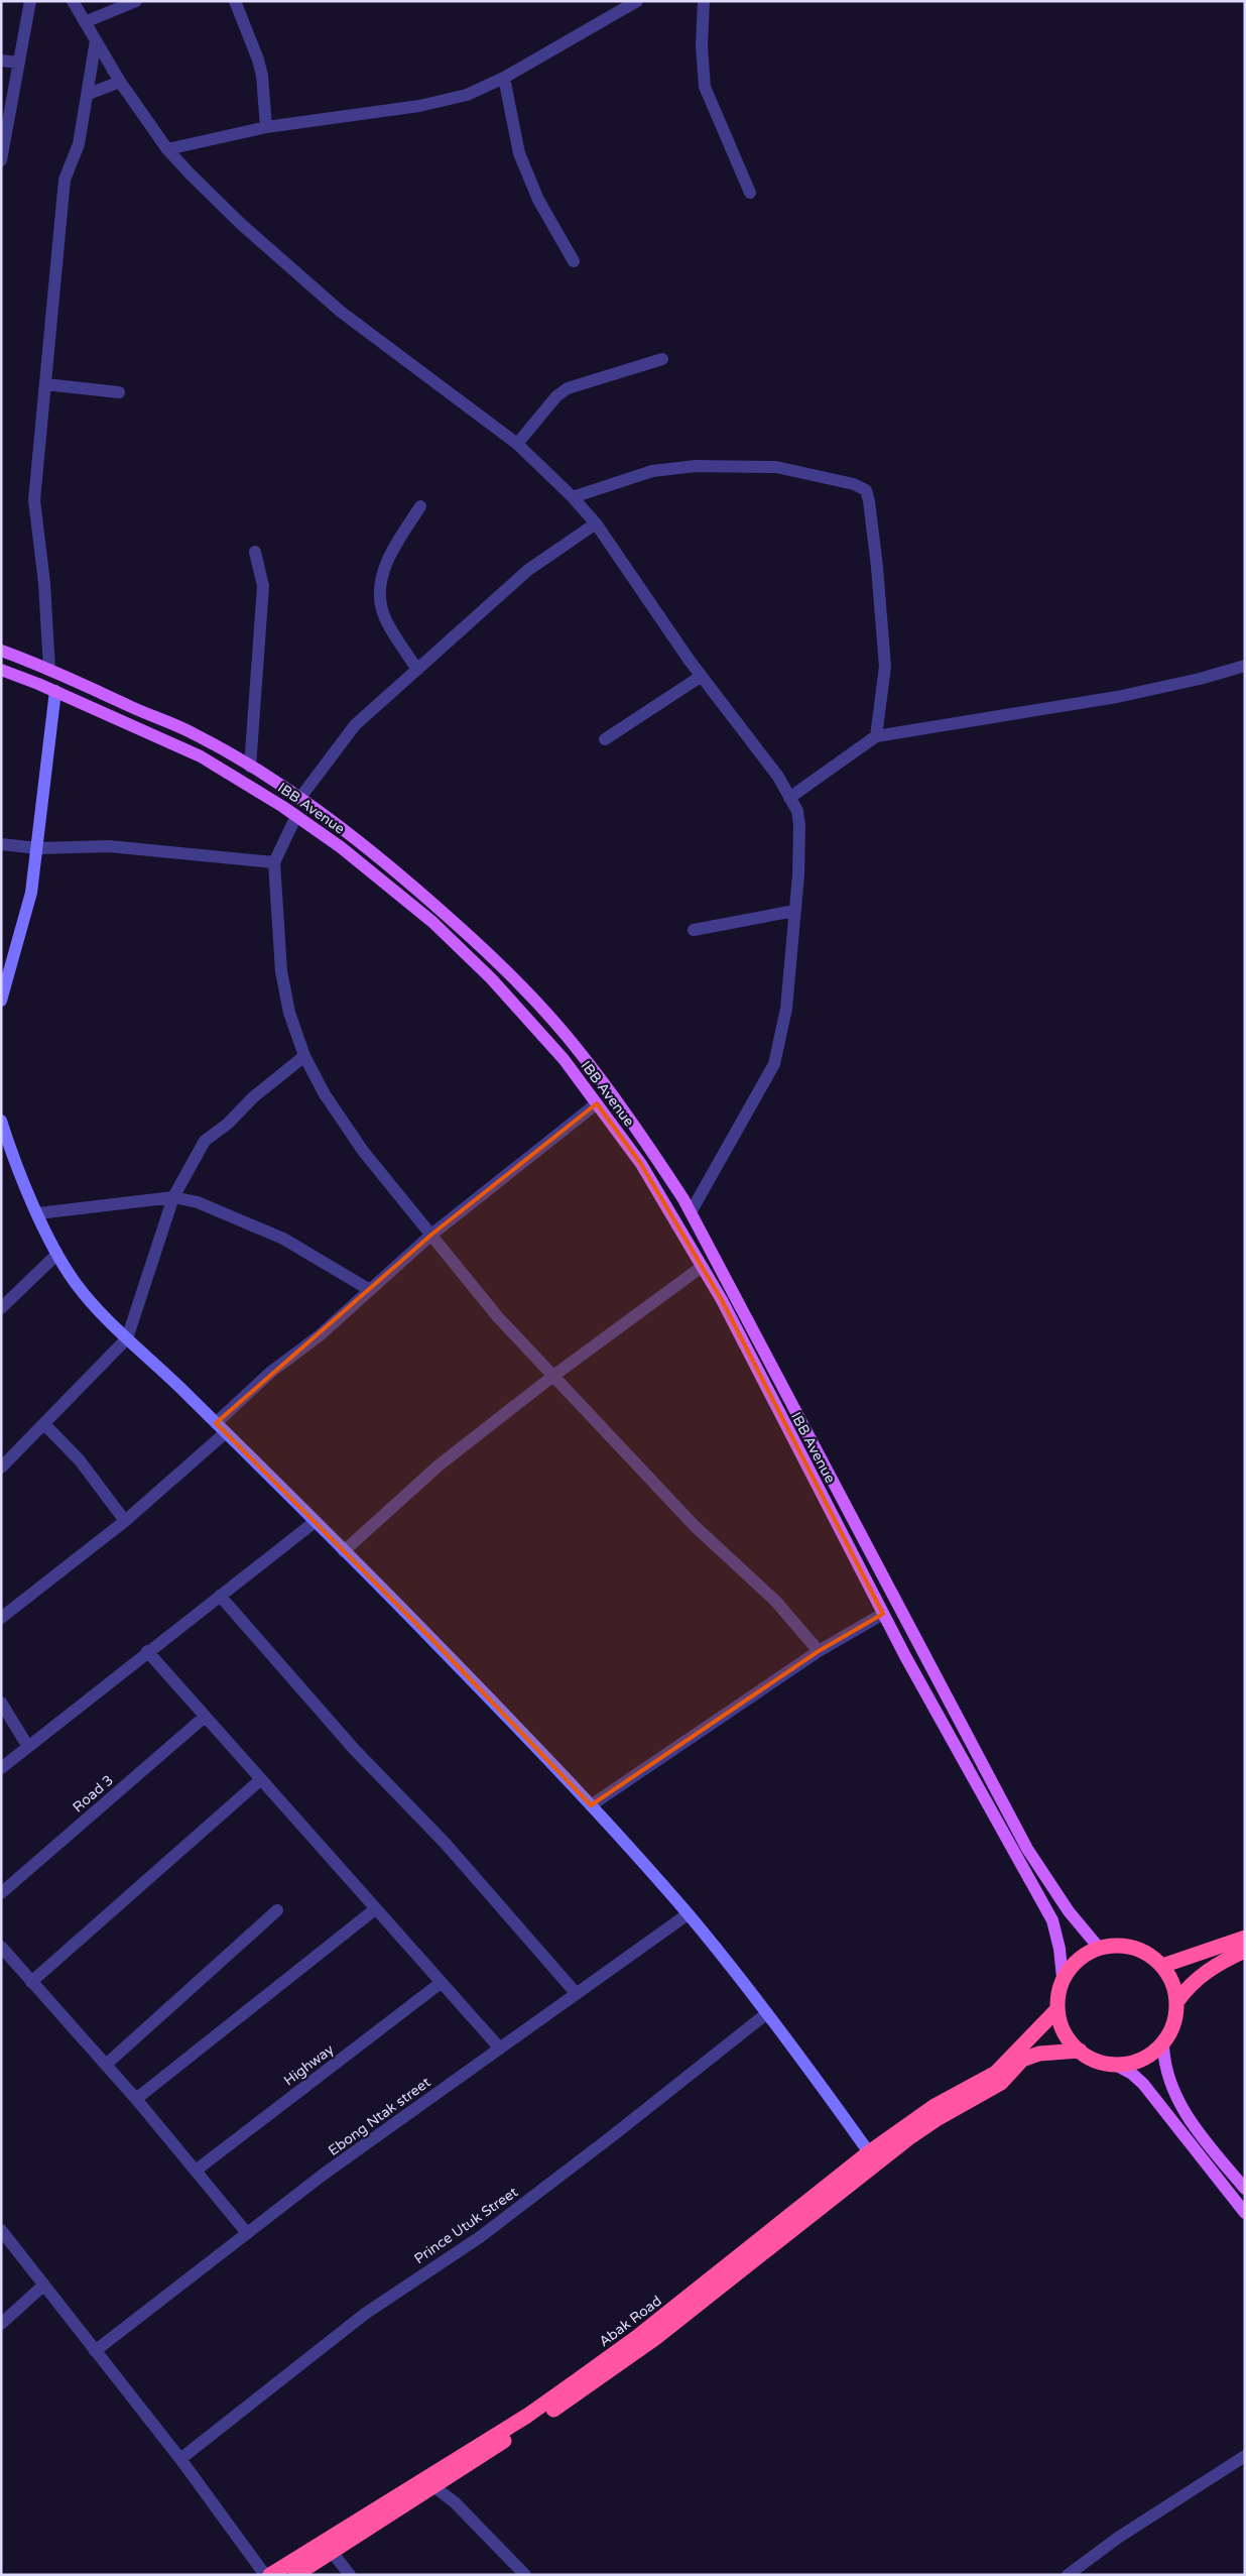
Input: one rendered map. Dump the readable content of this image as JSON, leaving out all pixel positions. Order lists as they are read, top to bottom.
{
  "streets": {
    "highway": ["Abak Road"],
    "main road": ["IBB Avenue"],
    "street": [
      "Road 3",
      "Highway",
      "Ebong Ntak street",
      "Prince Utuk Street"
    ]
  }
}
